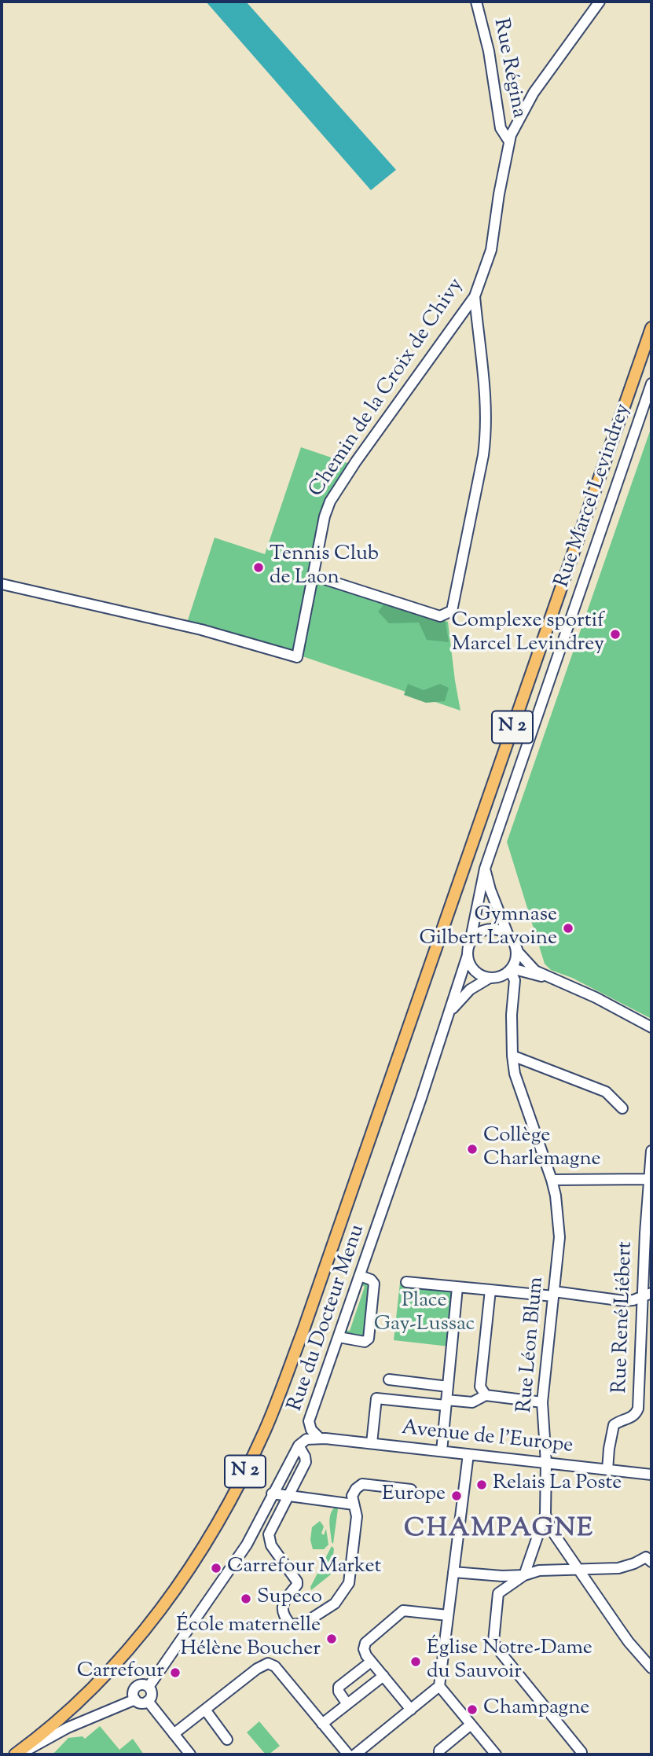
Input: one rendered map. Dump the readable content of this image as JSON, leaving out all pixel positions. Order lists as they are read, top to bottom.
{
  "streets": {
    "main road": ["N 2"],
    "street": [
      "Rue Régina",
      "Chemin de la Croix de Chivy",
      "Rue Marcel Levindrey",
      "Rue René Liébert",
      "Rue du Docteur Menu",
      "Rue Léon Blum",
      "Avenue de l'Europe"
    ]
  },
  "crossings": [
    ["Rue Régina", "Chemin de la Croix de Chivy"],
    ["Rue Marcel Levindrey", "Rue du Docteur Menu"],
    ["Rue Marcel Levindrey", "Rue Léon Blum"],
    ["Rue René Liébert", "Avenue de l'Europe"],
    ["Rue du Docteur Menu", "Rue Léon Blum"],
    ["Rue du Docteur Menu", "Avenue de l'Europe"],
    ["Rue Léon Blum", "Avenue de l'Europe"]
  ],
  "districts": ["CHAMPAGNE"],
  "parks": ["Place Gay-Lussac"],
  "places": [
    "Tennis Club de Laon",
    "Complexe sportif Marcel Levindrey",
    "Gymnase Gilbert Lavoine",
    "Collège Charlemagne",
    "Relais La Poste",
    "Europe",
    "Carrefour Market",
    "Supeco",
    "École maternelle Hélène Boucher",
    "Église Notre-Dame du Sauvoir",
    "Carrefour",
    "Champagne"
  ]
}
